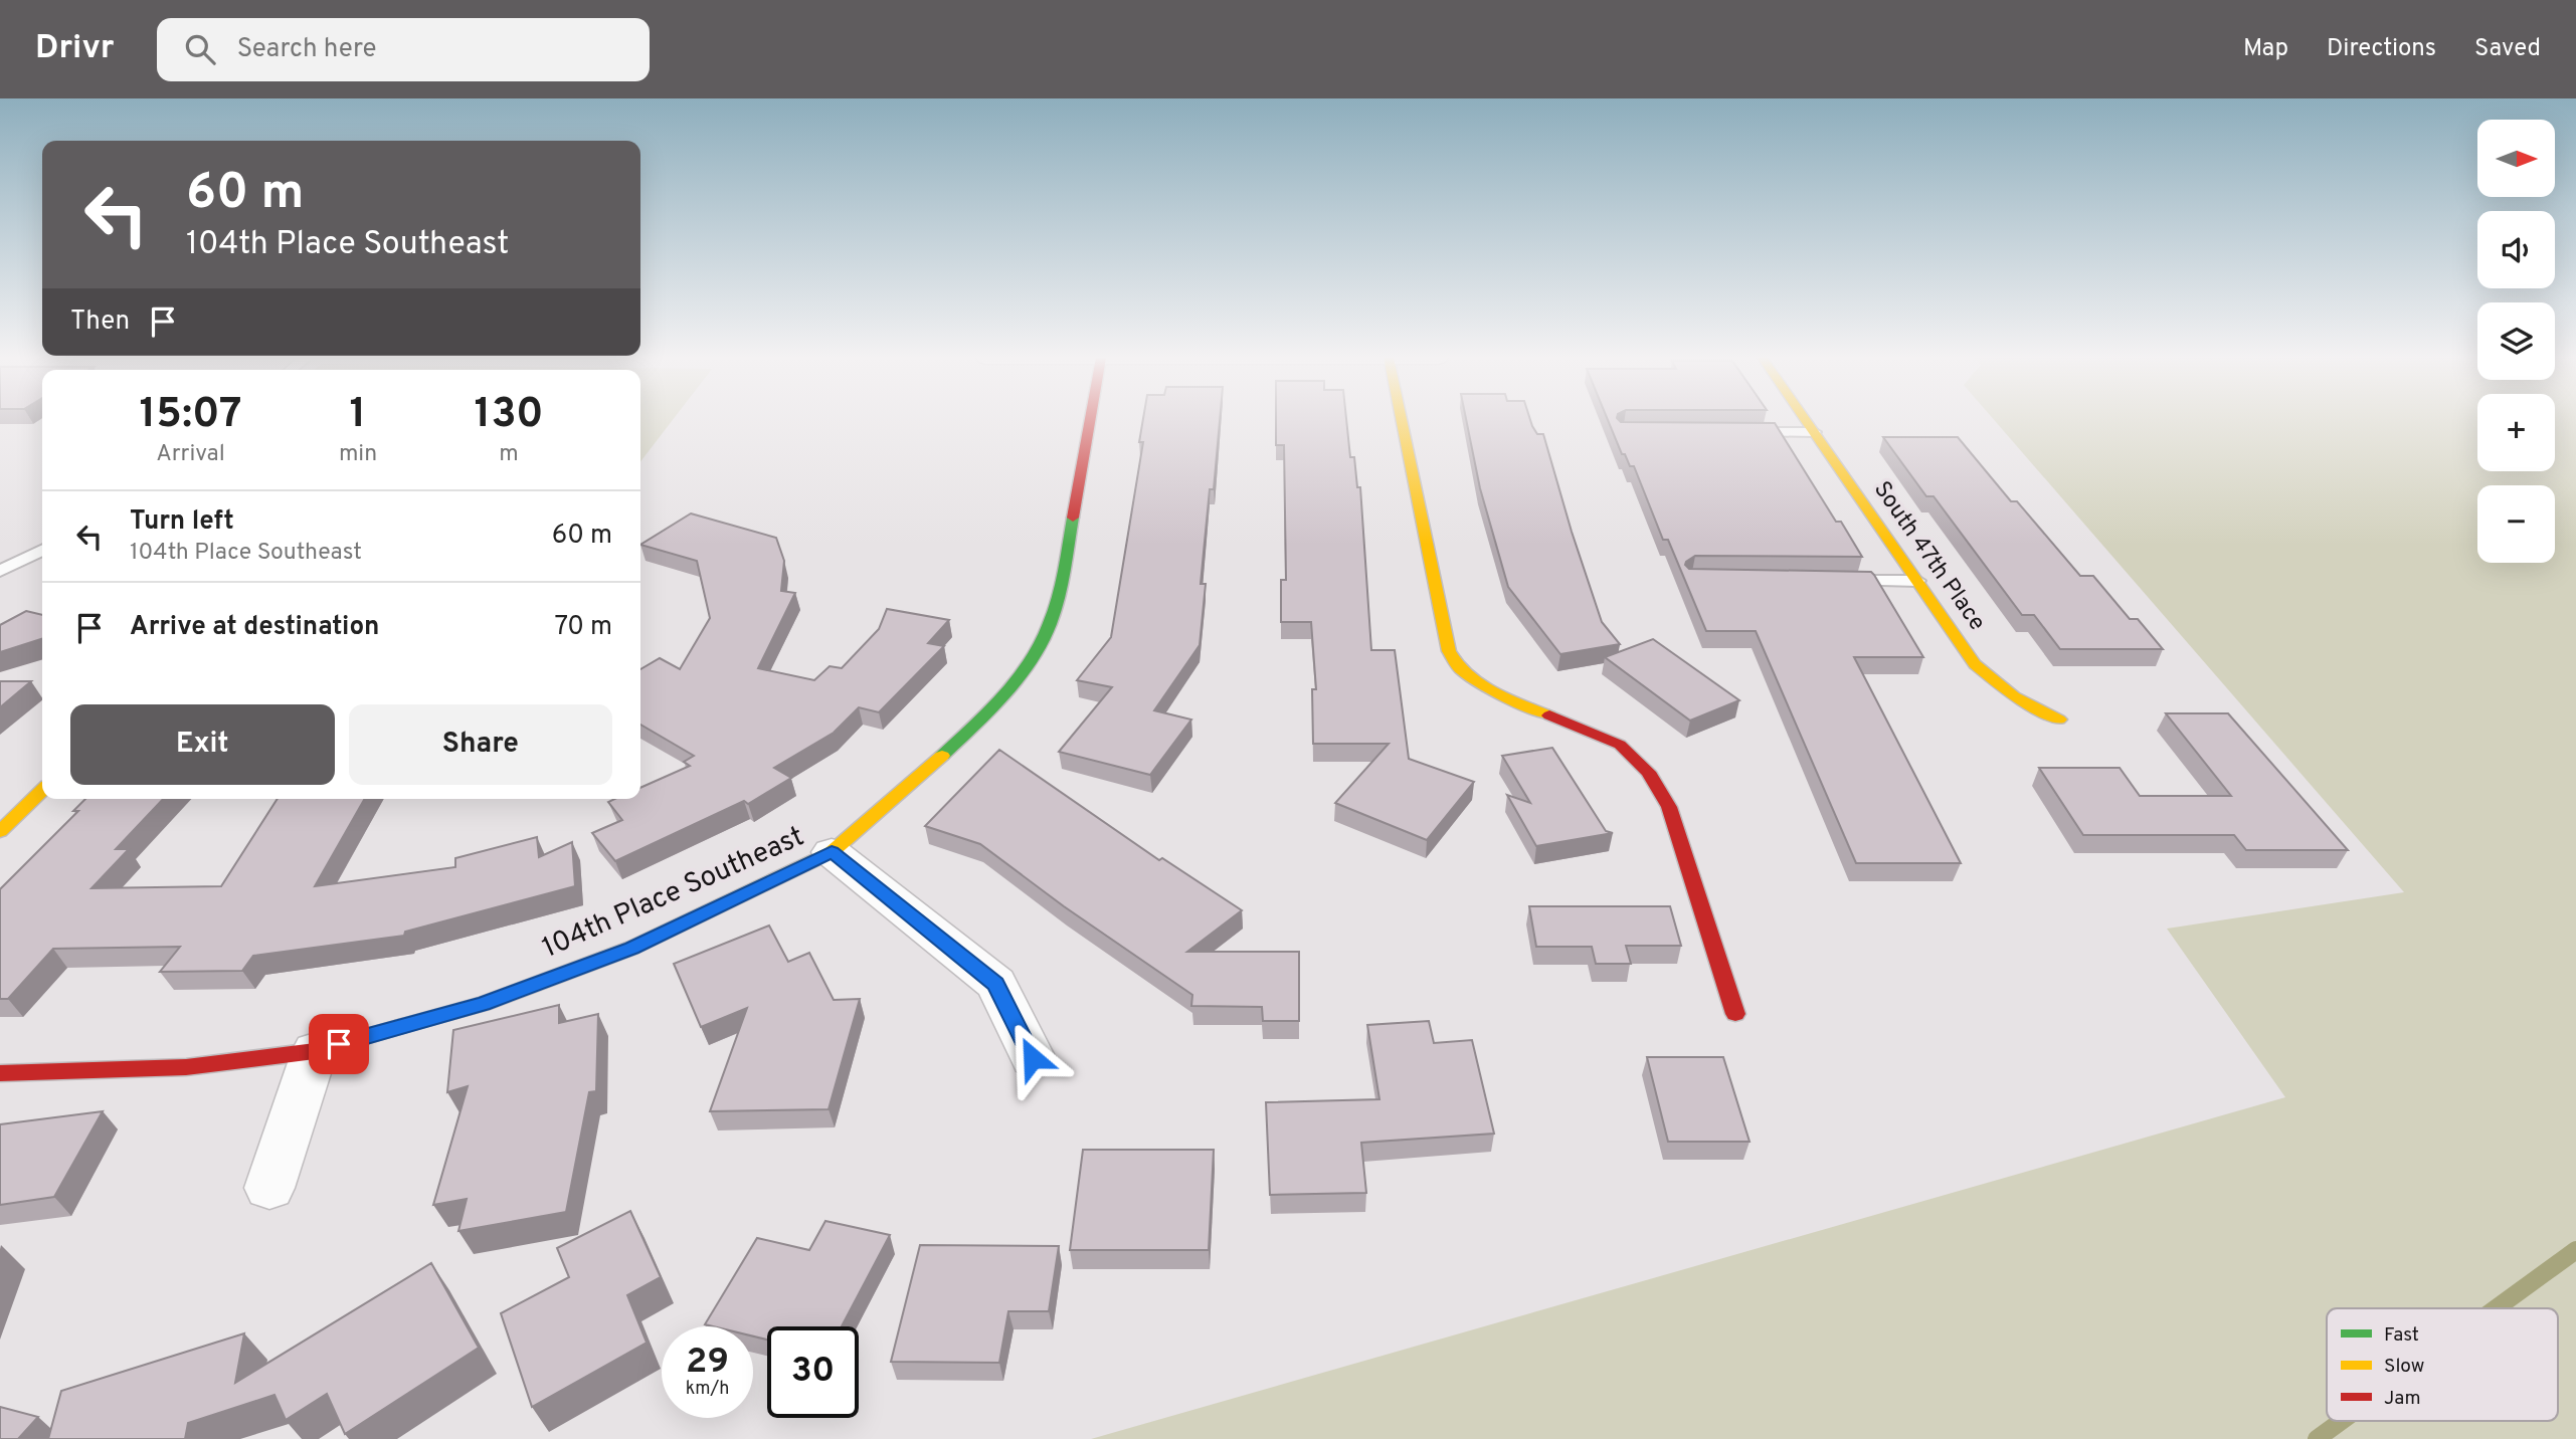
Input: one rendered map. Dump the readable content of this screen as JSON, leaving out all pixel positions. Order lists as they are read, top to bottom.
{
  "streets": {
    "street": ["South 47th Place", "104th Place Southeast"]
  },
  "legend": ["Fast", "Slow", "Jam"],
  "north": "right",
  "page": {
    "header": "Drivr",
    "search": "Search here",
    "nav": ["Map", "Directions", "Saved"],
    "map_buttons": ["+", "−"],
    "turn": ["60 m", "104th Place Southeast"],
    "then": "Then",
    "eta": [
      "15:07",
      "Arrival",
      "1",
      "min",
      "130",
      "m"
    ],
    "list": [
      {
        "name": "Turn left",
        "note": "104th Place Southeast",
        "value": "60 m"
      },
      {
        "name": "Arrive at destination",
        "value": "70 m"
      }
    ],
    "buttons": ["Exit", "Share"],
    "speed": "29 km/h",
    "limit": "30"
  }
}
